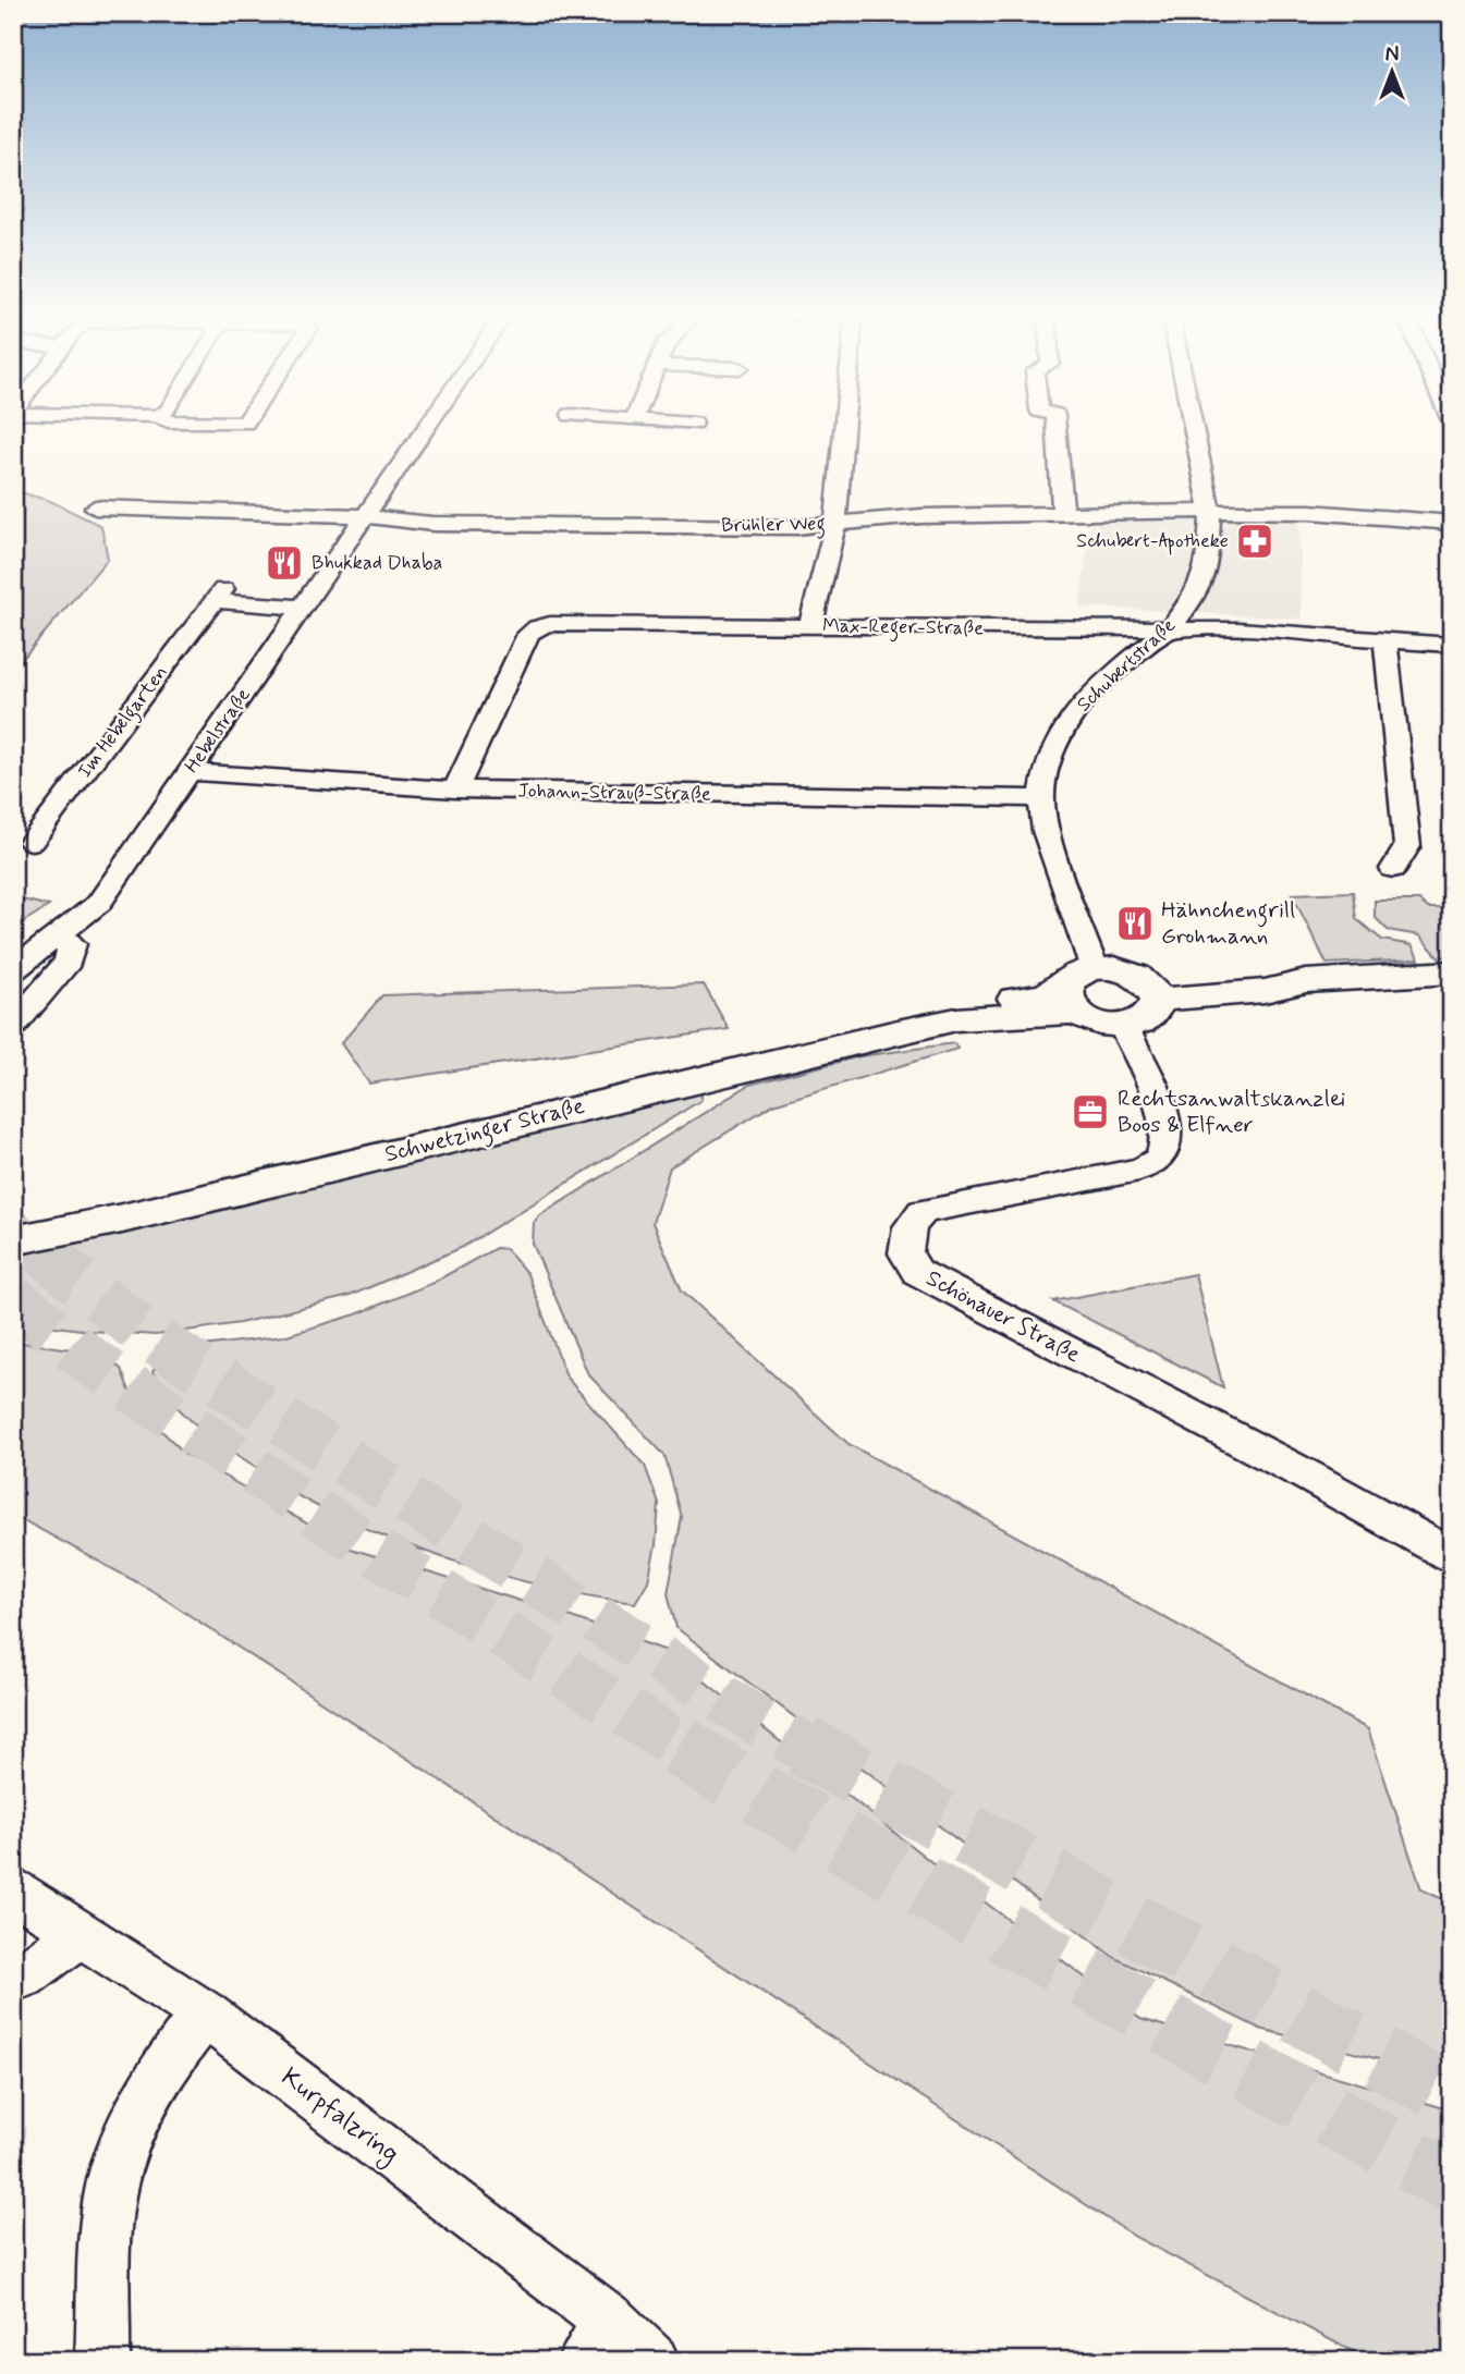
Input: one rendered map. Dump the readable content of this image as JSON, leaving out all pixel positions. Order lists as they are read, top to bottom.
{
  "streets": {
    "street": [
      "Brühler Weg",
      "Max-Reger-Straße",
      "Schubertstraße",
      "Im Hebelgarten",
      "Hebelstraße",
      "Johann-Strauß-Straße",
      "Schwetzinger Straße",
      "Schönauer Straße",
      "Kurpfalzring"
    ]
  },
  "crossings": [
    ["Brühler Weg", "Schubertstraße"],
    ["Brühler Weg", "Hebelstraße"],
    ["Max-Reger-Straße", "Schubertstraße"],
    ["Max-Reger-Straße", "Johann-Strauß-Straße"],
    ["Schubertstraße", "Johann-Strauß-Straße"],
    ["Schubertstraße", "Schwetzinger Straße"],
    ["Schubertstraße", "Schönauer Straße"],
    ["Im Hebelgarten", "Hebelstraße"],
    ["Hebelstraße", "Johann-Strauß-Straße"],
    ["Schwetzinger Straße", "Schönauer Straße"]
  ],
  "places": {
    "pharmacy": ["Schubert-Apotheke"],
    "restaurant": ["Bhukkad Dhaba", "Hähnchengrill Grohmann"],
    "office": ["Rechtsanwaltskanzlei Boos & Elfner"]
  },
  "north": "top"
}
